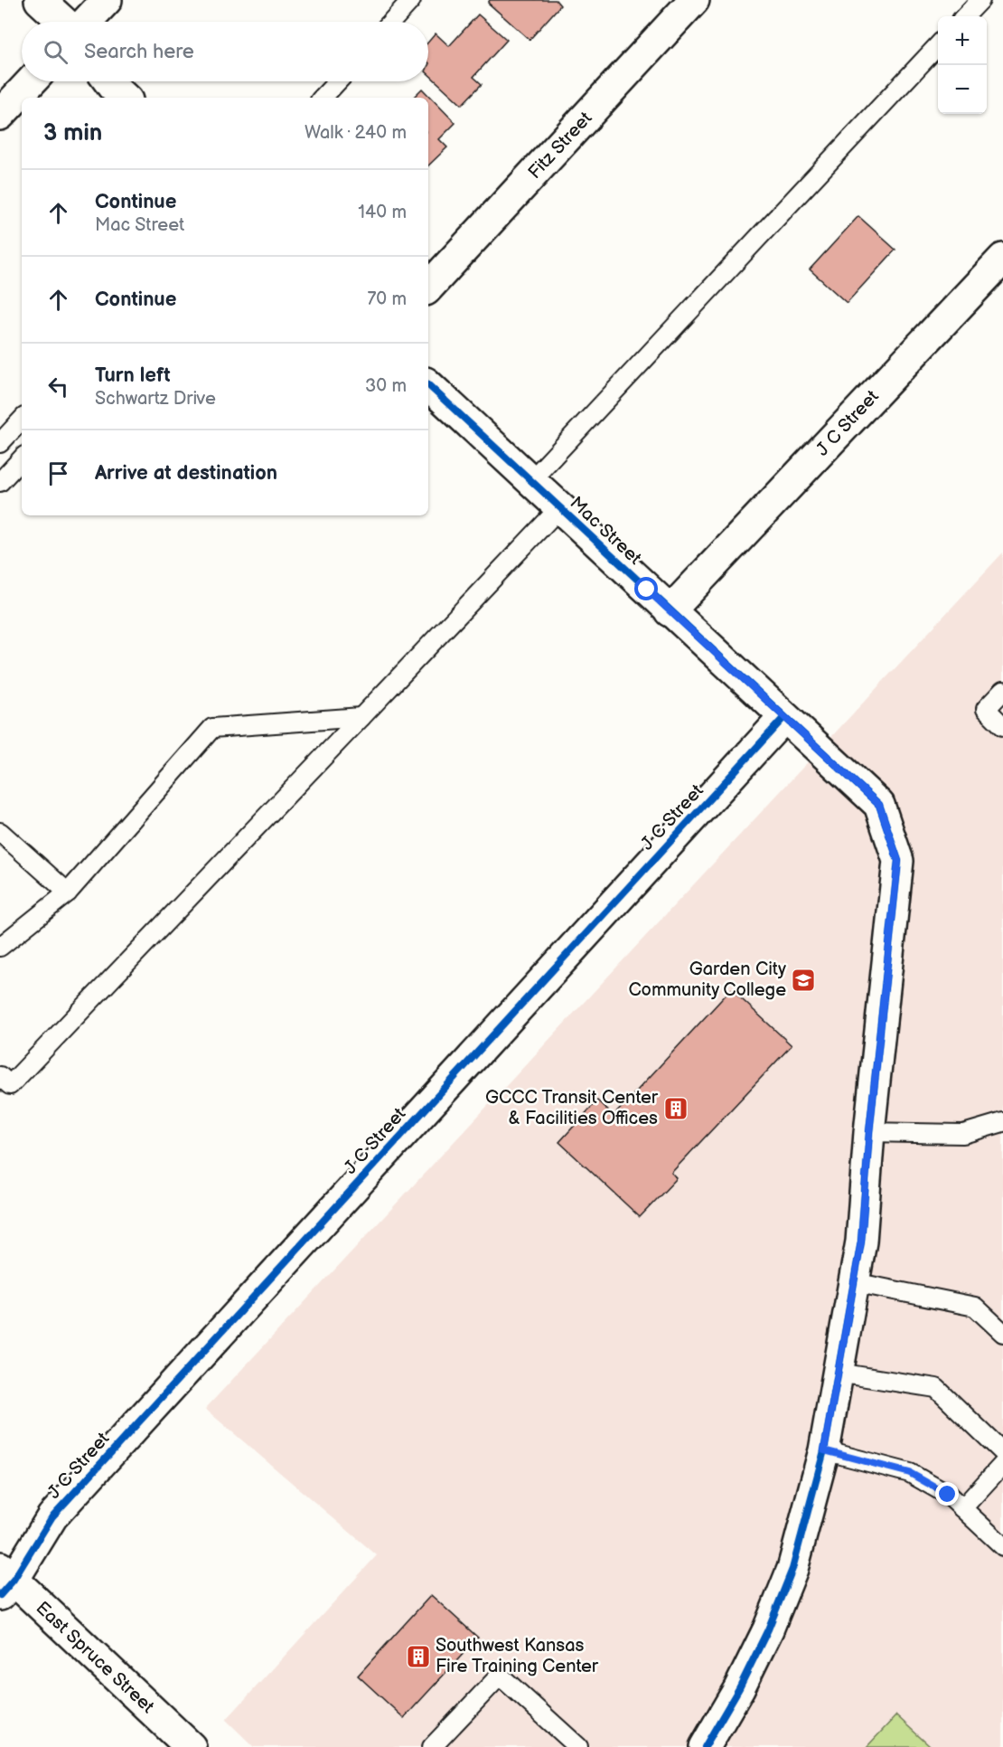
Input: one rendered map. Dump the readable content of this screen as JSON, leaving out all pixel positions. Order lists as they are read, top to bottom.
{
  "streets": {
    "street": [
      "Fitz Street",
      "J C Street",
      "Mac Street",
      "East Spruce Street"
    ]
  },
  "crossings": [
    ["J C Street", "Mac Street"],
    ["J C Street", "East Spruce Street"]
  ],
  "places": {
    "school or university": ["Garden City Community College"],
    "building": ["GCCC Transit Center & Facilities Offices", "Southwest Kansas Fire Training Center"]
  },
  "page": {
    "map_buttons": ["+", "−"],
    "search": "Search here",
    "heading": ["3 min", "Walk · 240 m"],
    "list": [
      ["Continue", "Mac Street", "140 m"],
      ["Continue", "70 m"],
      ["Turn left", "Schwartz Drive", "30 m"],
      "Arrive at destination"
    ]
  }
}
